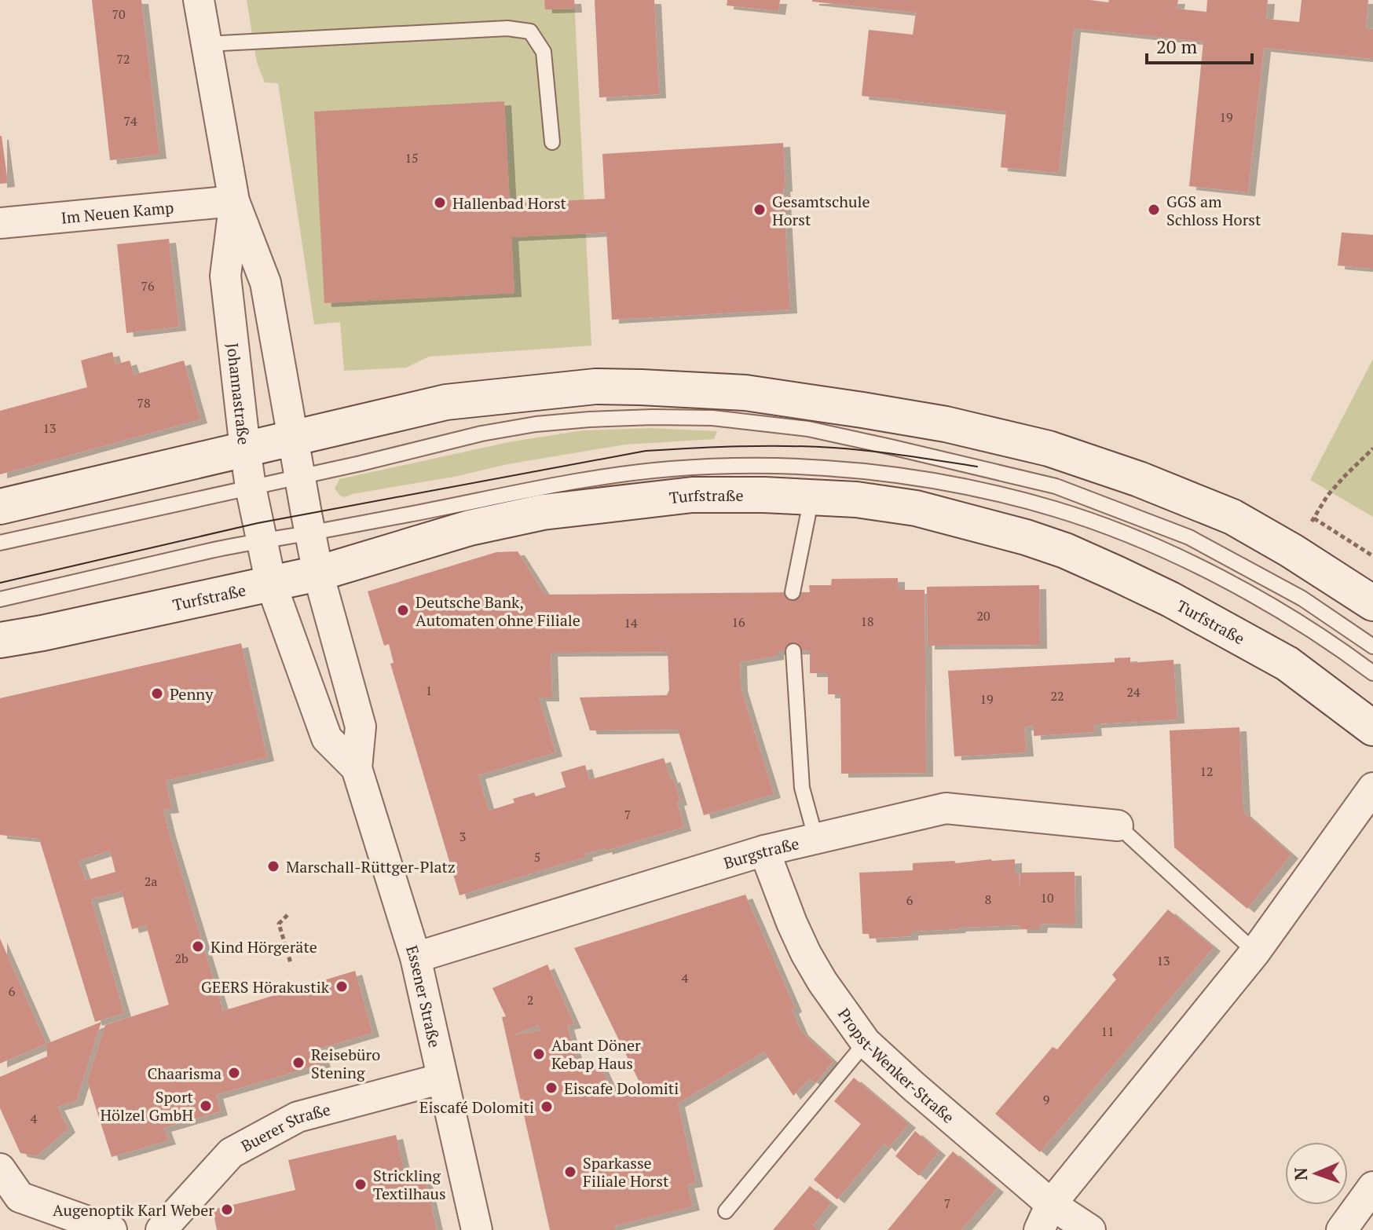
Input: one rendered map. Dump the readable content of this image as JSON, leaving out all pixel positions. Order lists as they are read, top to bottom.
{
  "streets": {
    "main road": ["Turfstraße"],
    "street": [
      "Im Neuen Kamp",
      "Johannastraße",
      "Burgstraße",
      "Essener Straße",
      "Propst-Wenker-Straße",
      "Buerer Straße"
    ]
  },
  "crossings": [
    ["Im Neuen Kamp", "Johannastraße"],
    ["Johannastraße", "Turfstraße"],
    ["Johannastraße", "Essener Straße"],
    ["Turfstraße", "Essener Straße"],
    ["Burgstraße", "Essener Straße"],
    ["Burgstraße", "Propst-Wenker-Straße"],
    ["Essener Straße", "Buerer Straße"]
  ],
  "places": [
    "Hallenbad Horst",
    "Gesamtschule Horst",
    "GGS am Schloss Horst",
    "Deutsche Bank, Automaten ohne Filiale",
    "Penny",
    "Marschall-Rüttger-Platz",
    "Kind Hörgeräte",
    "GEERS Hörakustik",
    "Abant Döner Kebap Haus",
    "Reisebüro Stening",
    "Chaarisma",
    "Eiscafe Dolomiti",
    "Sport Hölzel GmbH",
    "Eiscafé Dolomiti",
    "Sparkasse Filiale Horst",
    "Strickling Textilhaus",
    "Augenoptik Karl Weber"
  ],
  "house_numbers": [
    "70",
    "72",
    "19",
    "74",
    "15",
    "76",
    "78",
    "13",
    "20",
    "18",
    "16",
    "14",
    "1",
    "24",
    "22",
    "19",
    "12",
    "7",
    "3",
    "5",
    "2a",
    "10",
    "8",
    "6",
    "2b",
    "13",
    "4",
    "6",
    "2",
    "11",
    "9",
    "4",
    "7"
  ],
  "scale_bar": "20 m",
  "north": "left"
}
